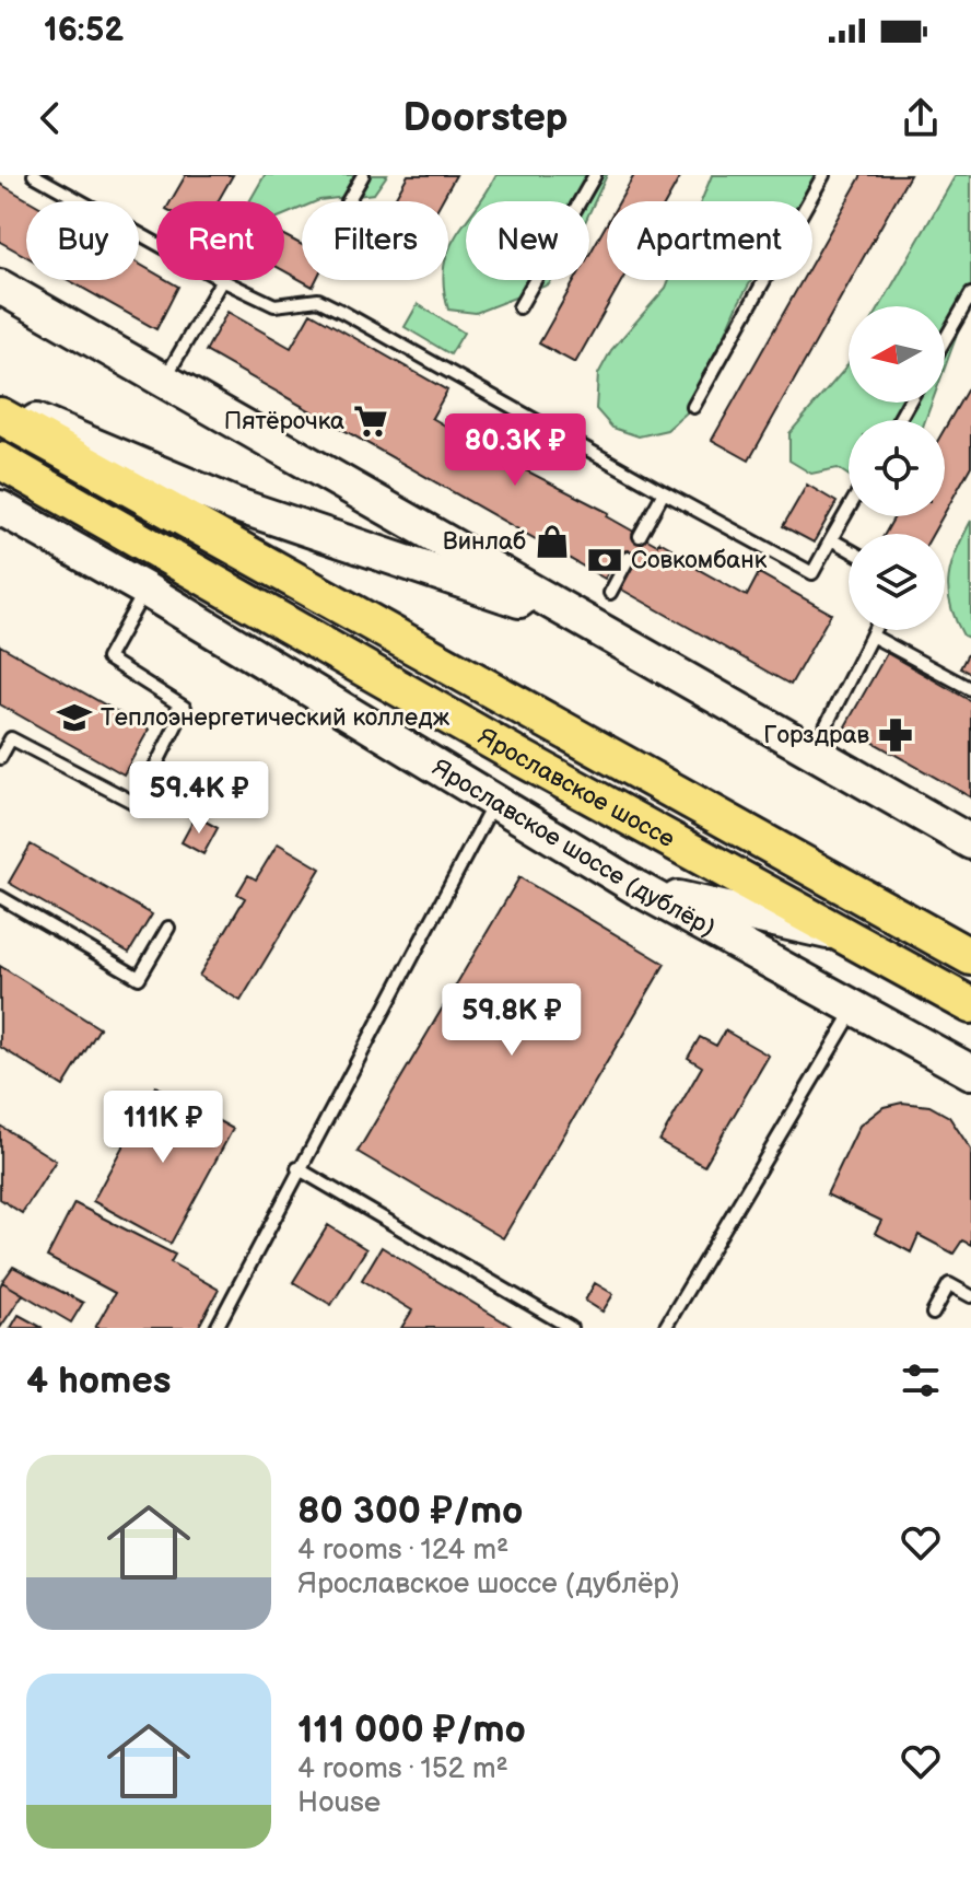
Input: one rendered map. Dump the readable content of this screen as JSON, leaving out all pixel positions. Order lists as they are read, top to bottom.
{
  "streets": {
    "main road": ["Ярославское шоссе"],
    "street": ["Ярославское шоссе (дублёр)"]
  },
  "places": {
    "supermarket": ["Пятёрочка"],
    "shop": ["Винлаб"],
    "bank": ["Совкомбанк"],
    "school or university": ["Теплоэнергетический колледж"],
    "pharmacy": ["Горздрав"]
  },
  "north": "left",
  "page": {
    "status": "16:52",
    "header": "Doorstep",
    "chip": [
      "Buy",
      "Rent",
      "Filters",
      "New",
      "Apartment"
    ],
    "price": [
      "80.3K ₽",
      "59.4K ₽",
      "59.8K ₽",
      "111K ₽"
    ],
    "heading": "4 homes",
    "list": [
      {
        "name": "80 300 ₽/mo",
        "note": "4 rooms · 124 m² · Ярославское шоссе (дублёр)"
      },
      {
        "name": "111 000 ₽/mo",
        "note": "4 rooms · 152 m² · House"
      }
    ]
  }
}
